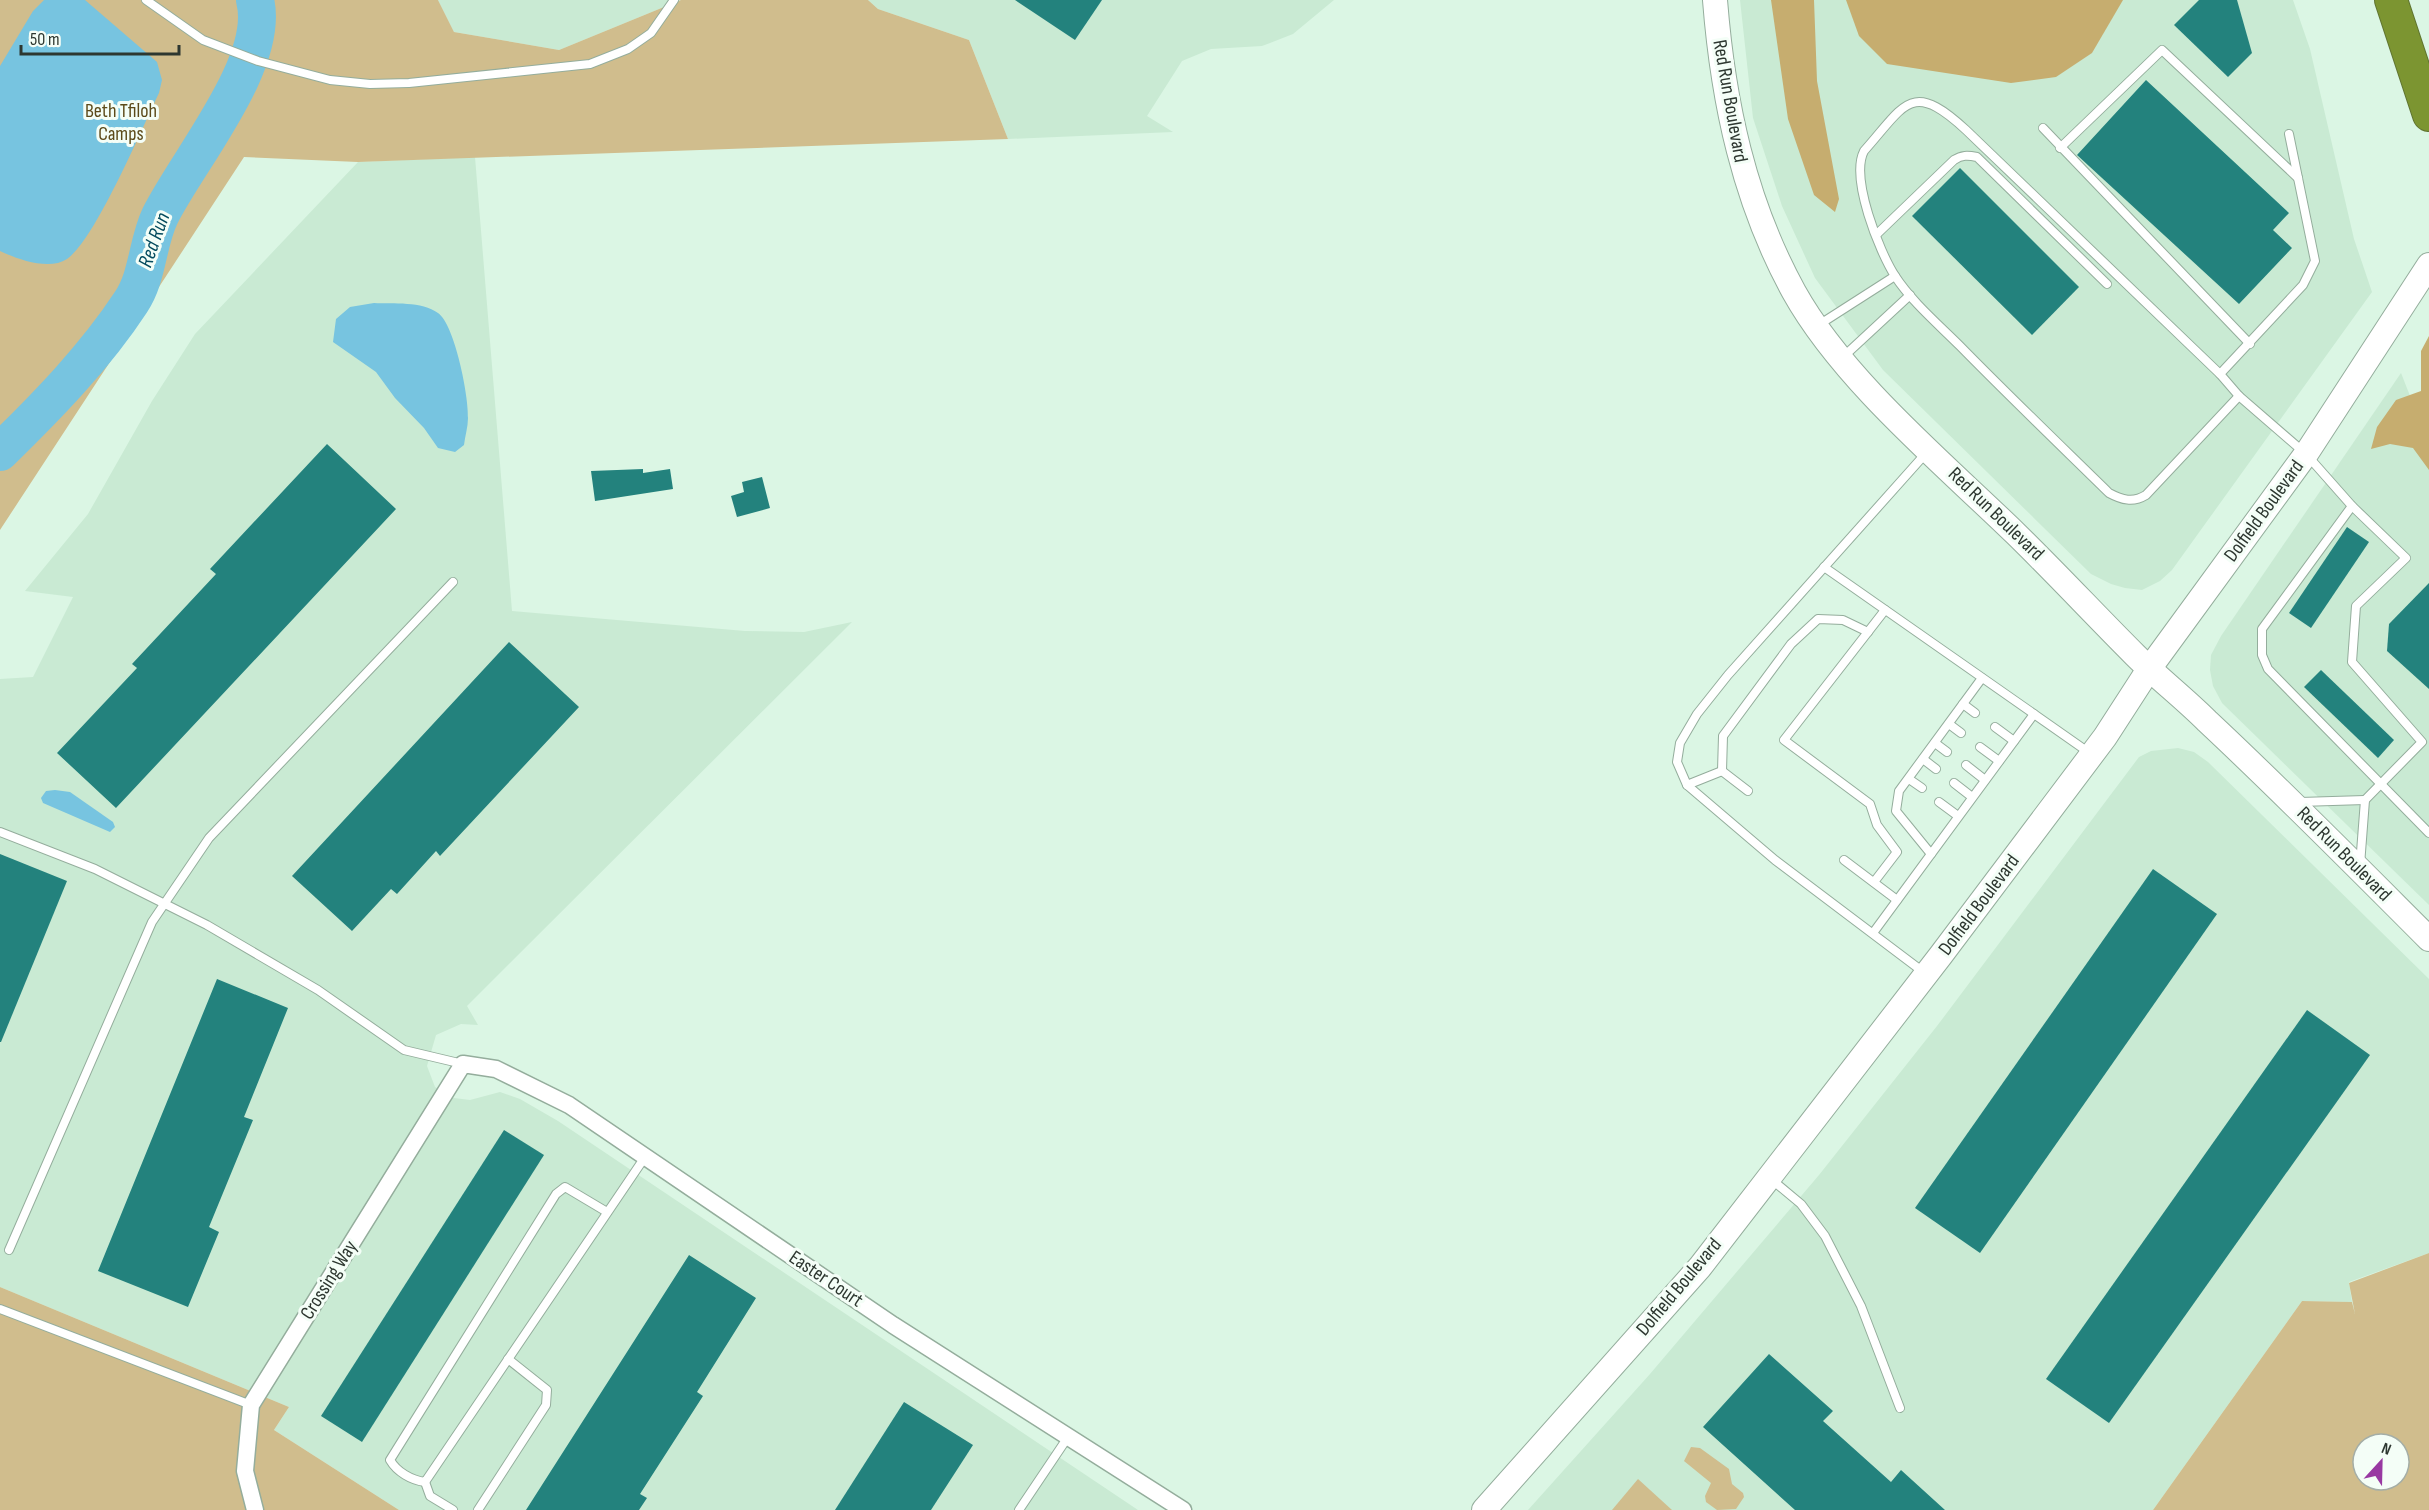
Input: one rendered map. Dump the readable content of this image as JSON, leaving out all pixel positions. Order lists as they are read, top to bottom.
{
  "streets": {
    "main road": ["Red Run Boulevard", "Dolfield Boulevard"],
    "street": ["Easter Court", "Crossing Way"]
  },
  "crossings": [
    ["Red Run Boulevard", "Dolfield Boulevard"],
    ["Easter Court", "Crossing Way"]
  ],
  "water": ["Red Run"],
  "parks": ["Beth Tfiloh Camps"],
  "scale_bar": "50 m",
  "north": "top"
}
